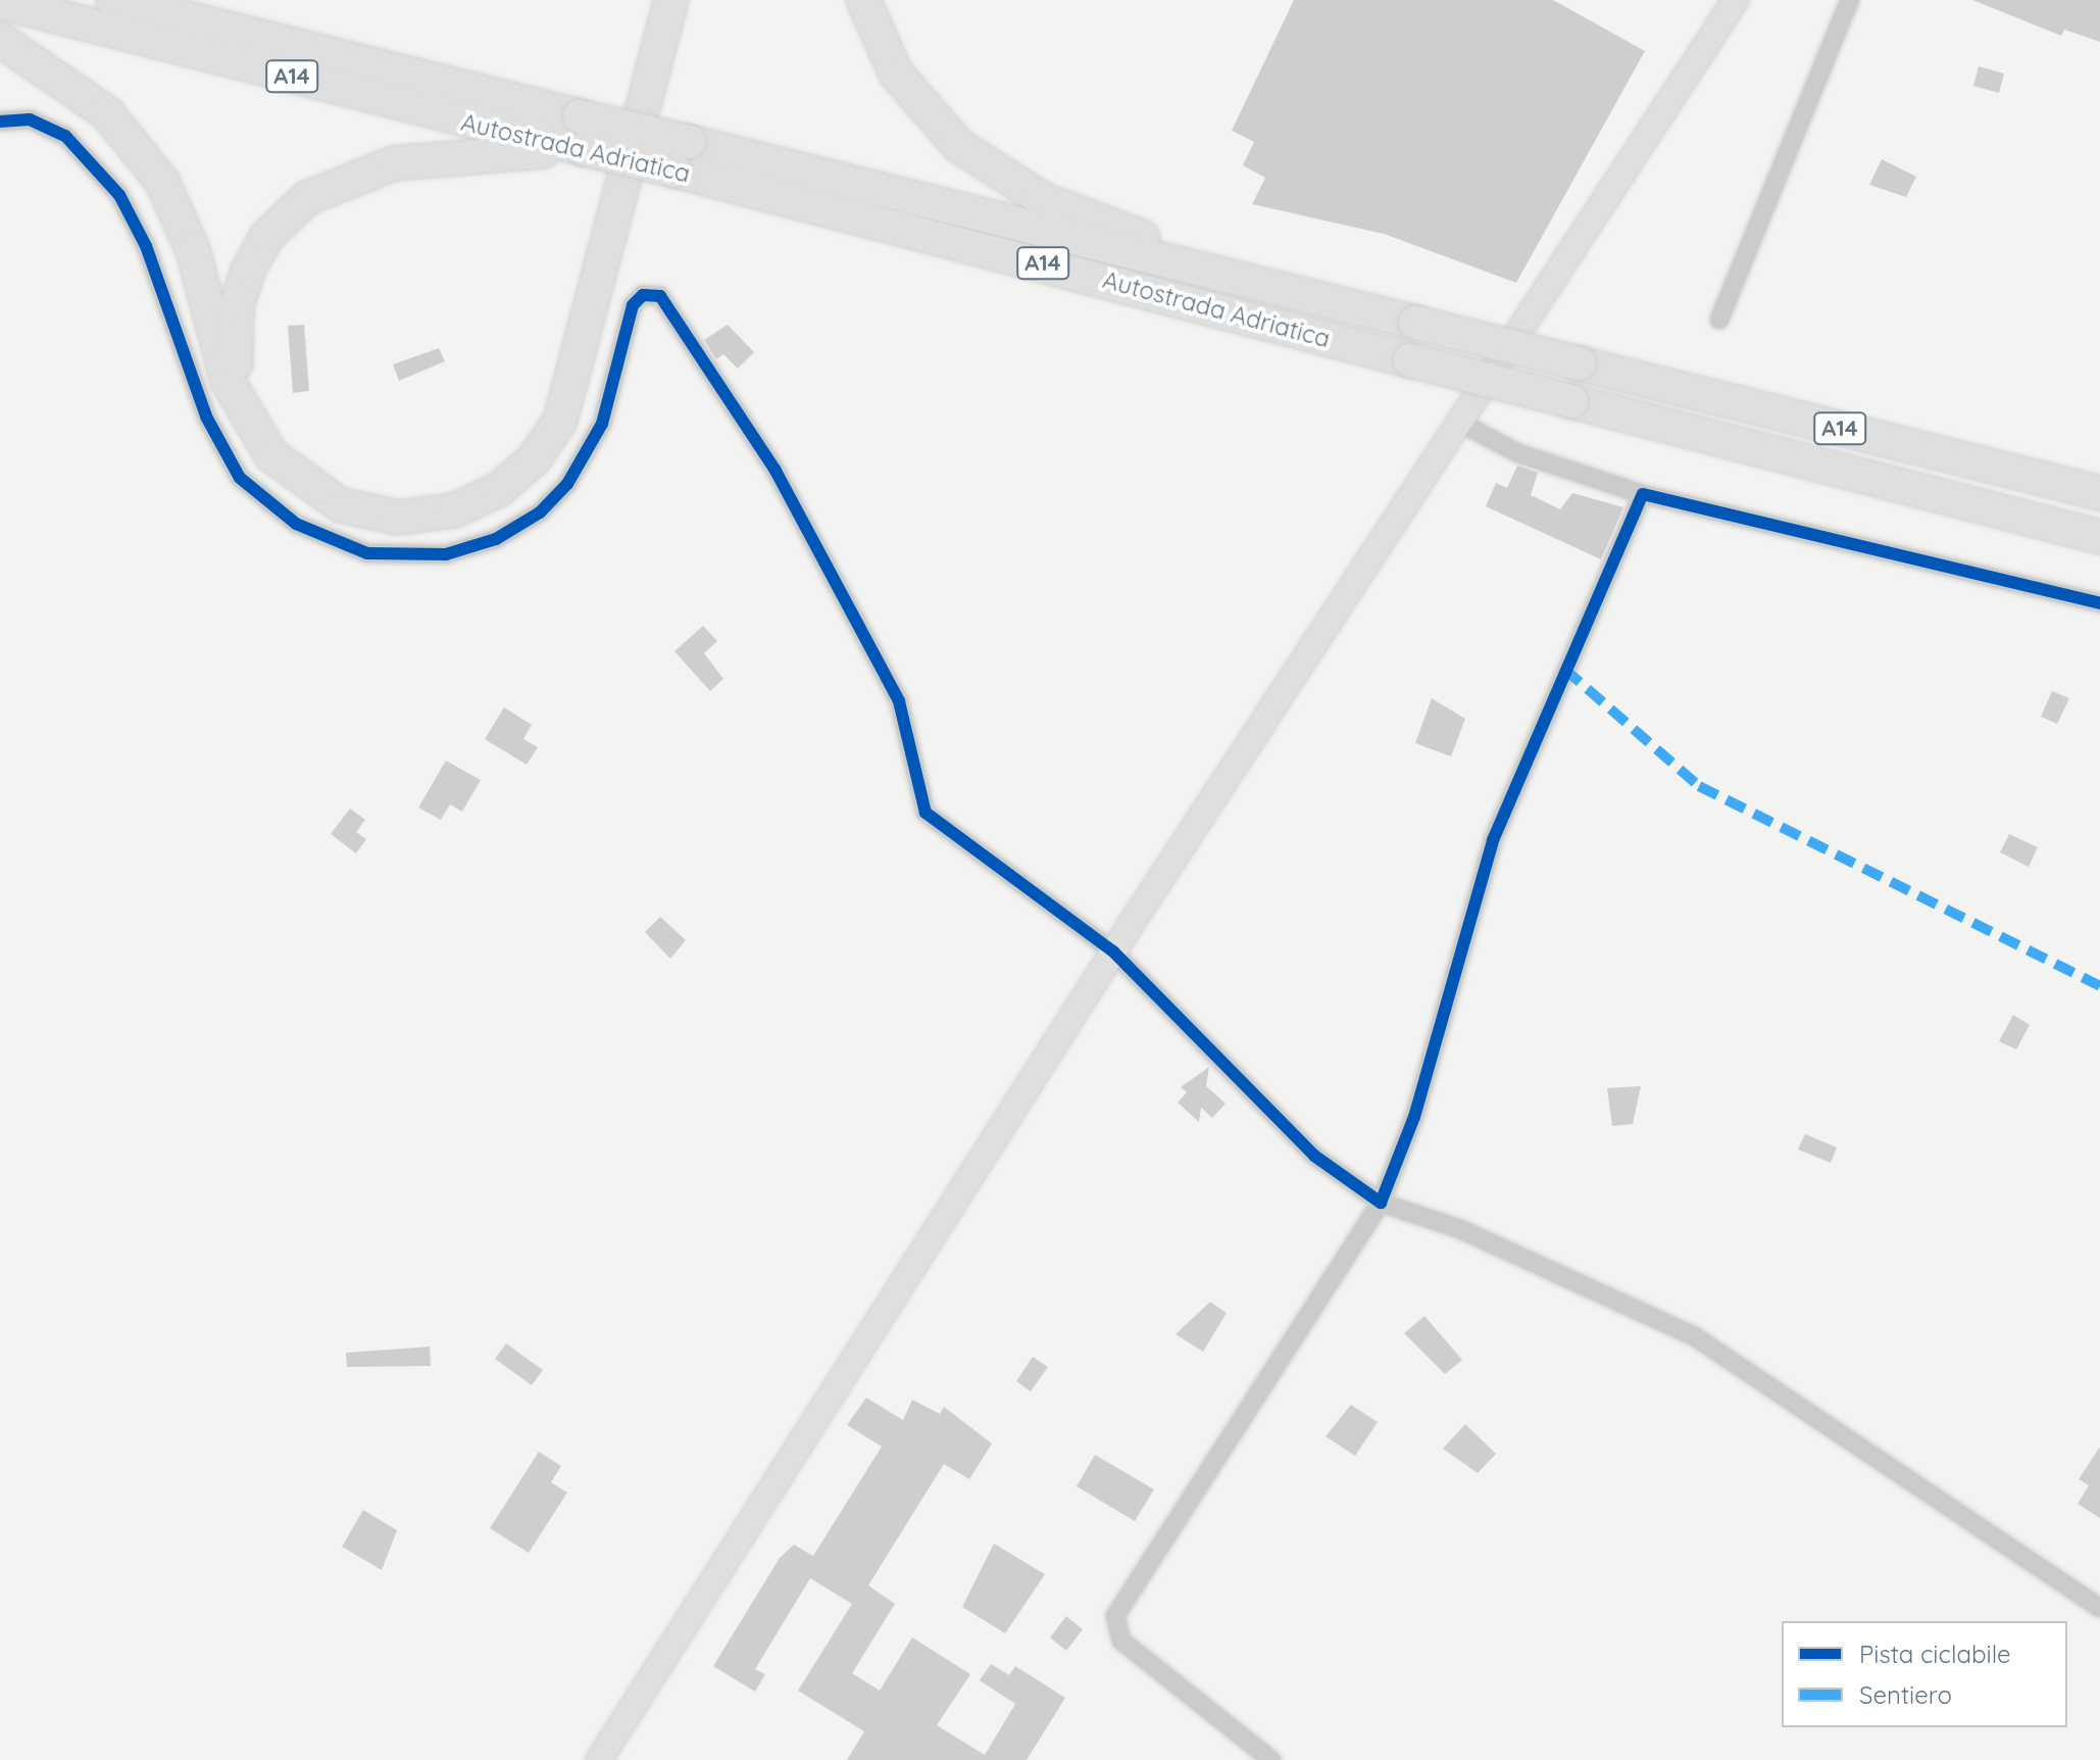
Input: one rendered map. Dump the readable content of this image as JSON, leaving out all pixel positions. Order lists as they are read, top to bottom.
{
  "streets": {
    "highway": ["A14", "Autostrada Adriatica"]
  },
  "crossings": [
    ["A14", "Autostrada Adriatica"]
  ],
  "legend": ["Pista ciclabile", "Sentiero"]
}
